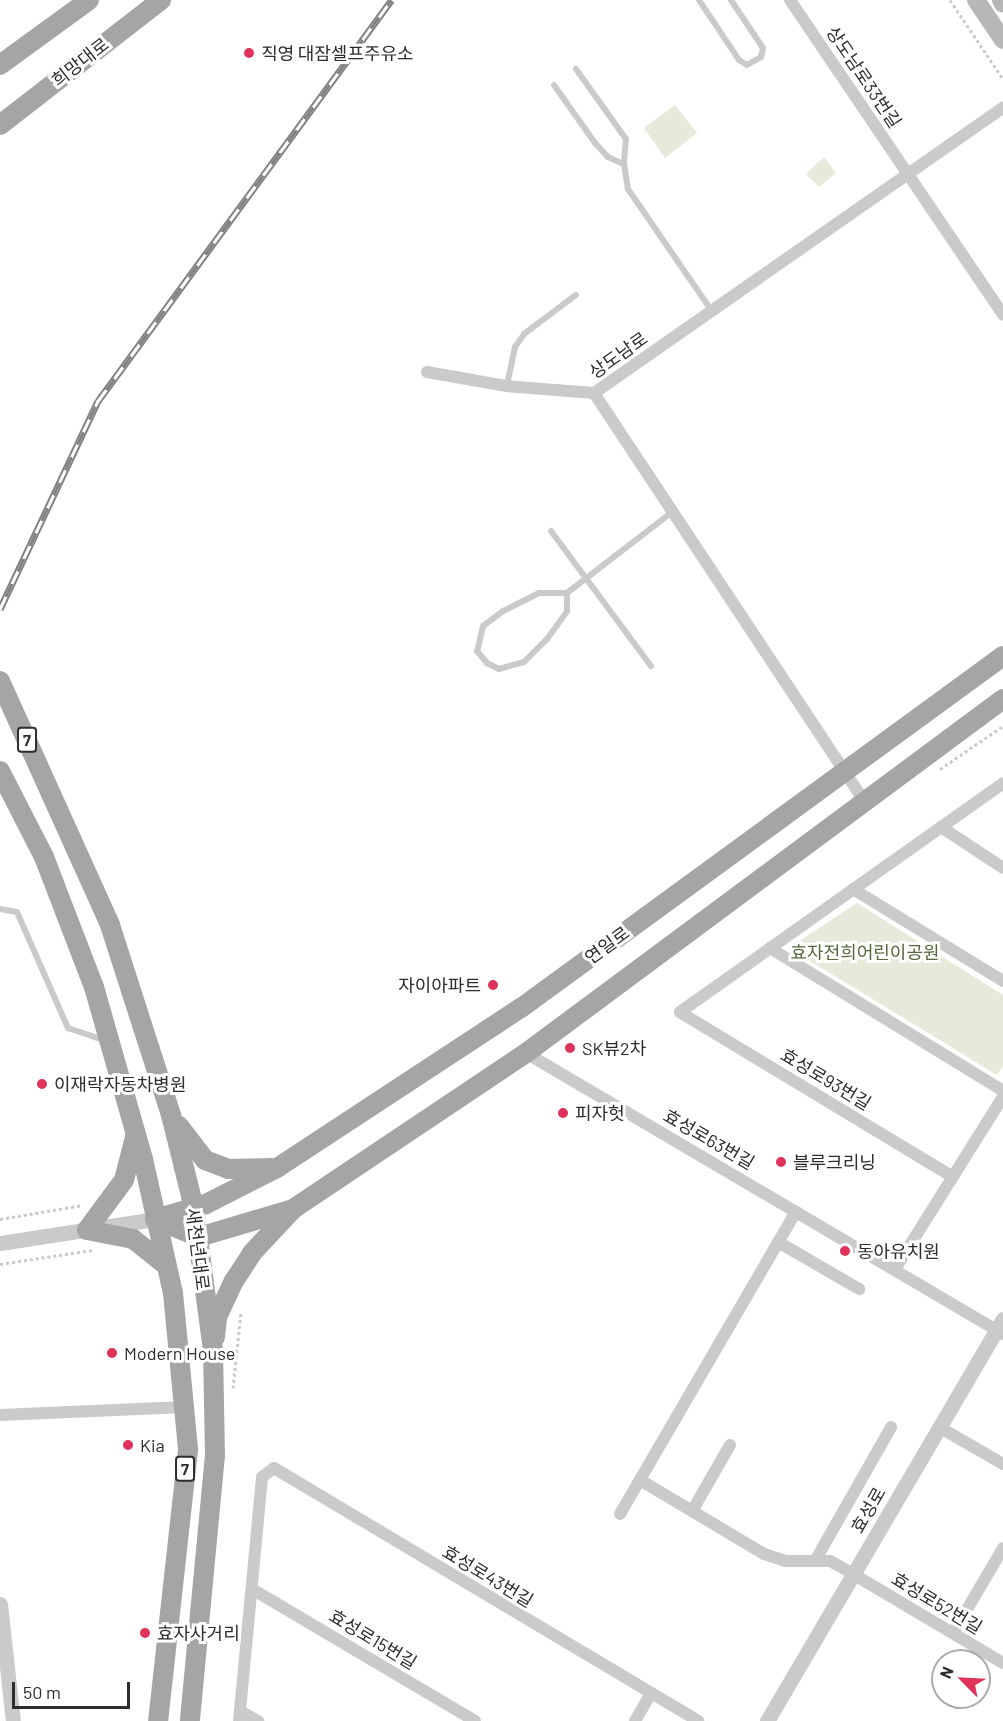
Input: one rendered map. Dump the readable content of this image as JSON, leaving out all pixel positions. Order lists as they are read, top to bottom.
{
  "streets": {
    "main road": [
      "희망대로",
      "7",
      "연일로",
      "새천년대로"
    ],
    "street": [
      "상도남로33번길",
      "상도남로",
      "효성로93번길",
      "효성로63번길",
      "효성로",
      "효성로43번길",
      "효성로52번길",
      "효성로15번길"
    ]
  },
  "crossings": [
    ["상도남로33번길", "상도남로"],
    ["상도남로", "연일로"],
    ["연일로", "효성로63번길"],
    ["연일로", "새천년대로"],
    ["효성로63번길", "효성로"],
    ["효성로", "효성로52번길"],
    ["효성로43번길", "효성로15번길"]
  ],
  "parks": ["효자전희어린이공원"],
  "places": [
    "직영 대잠셀프주유소",
    "자이아파트",
    "SK뷰2차",
    "이재락자동차병원",
    "피자헛",
    "블루크리닝",
    "동아유치원",
    "Modern House",
    "Kia",
    "효자사거리"
  ],
  "scale_bar": "50 m",
  "north": "top left"
}
